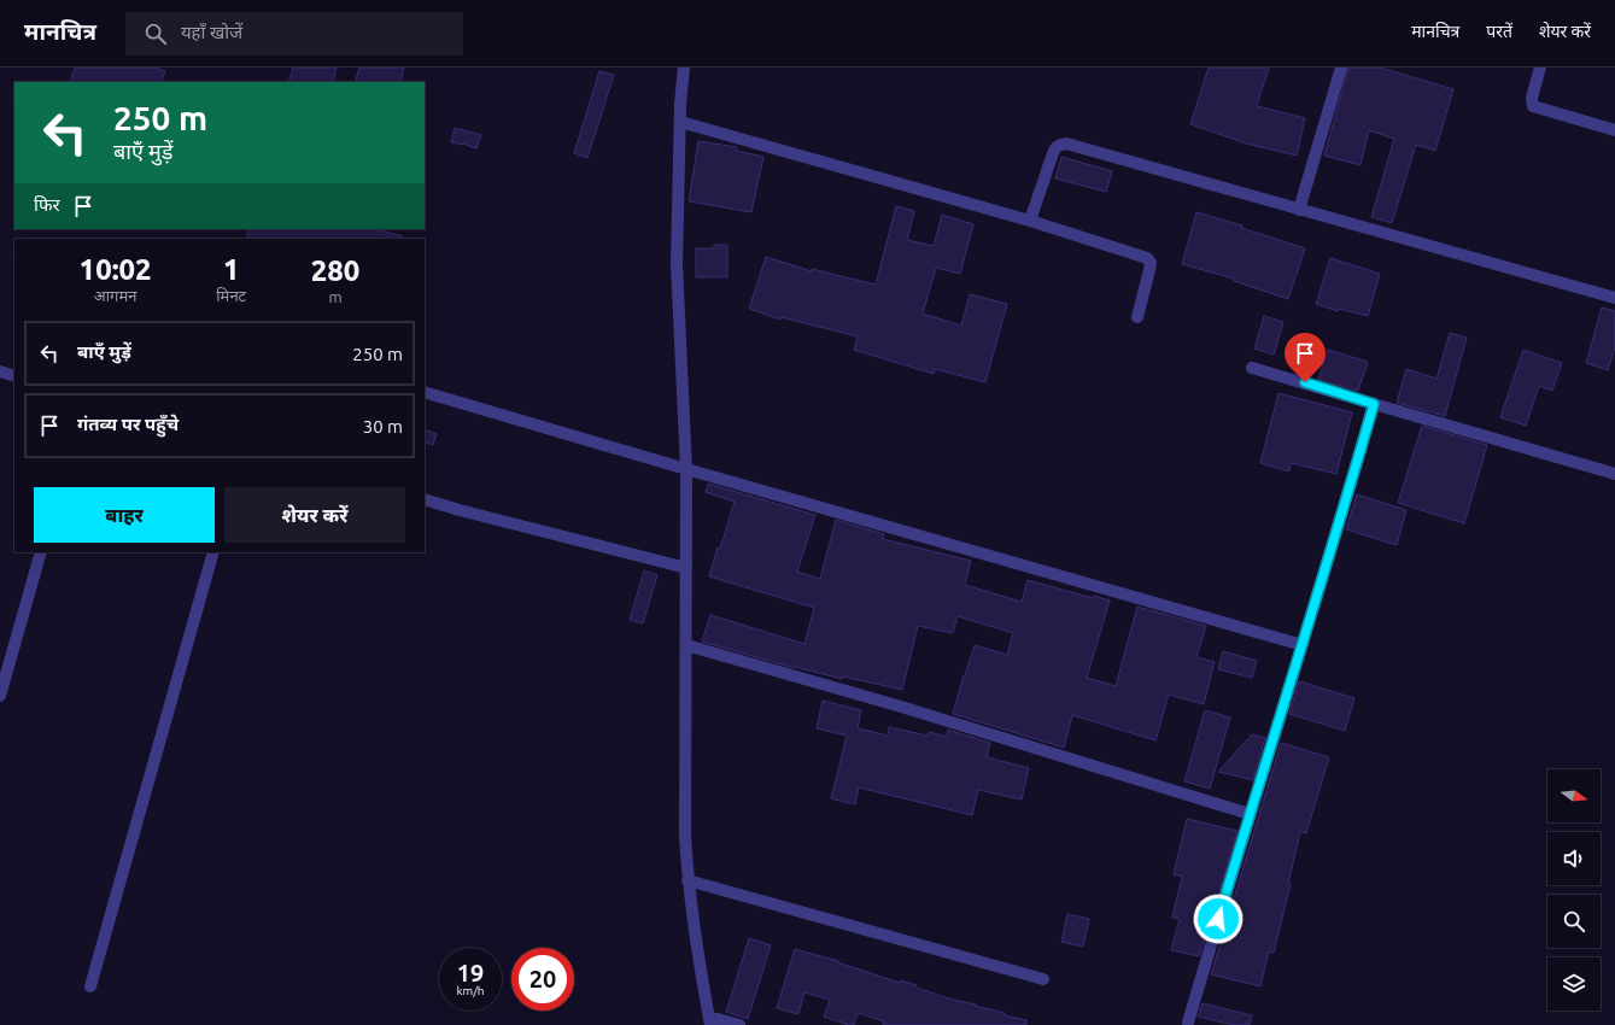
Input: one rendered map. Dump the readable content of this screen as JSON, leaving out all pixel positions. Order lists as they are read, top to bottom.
{
  "north": "right",
  "page": {
    "header": "मानचित्र",
    "search": "यहाँ खोजें",
    "nav": ["मानचित्र", "परतें", "शेयर करें"],
    "turn": ["250 m", "बाएँ मुड़ें"],
    "then": "फिर",
    "eta": [
      "10:02",
      "आगमन",
      "1",
      "मिनट",
      "280",
      "m"
    ],
    "list": [
      {
        "name": "बाएँ मुड़ें",
        "value": "250 m"
      },
      {
        "name": "गंतव्य पर पहुँचे",
        "value": "30 m"
      }
    ],
    "buttons": ["बाहर", "शेयर करें"],
    "speed": "19 km/h",
    "limit": "20"
  }
}
